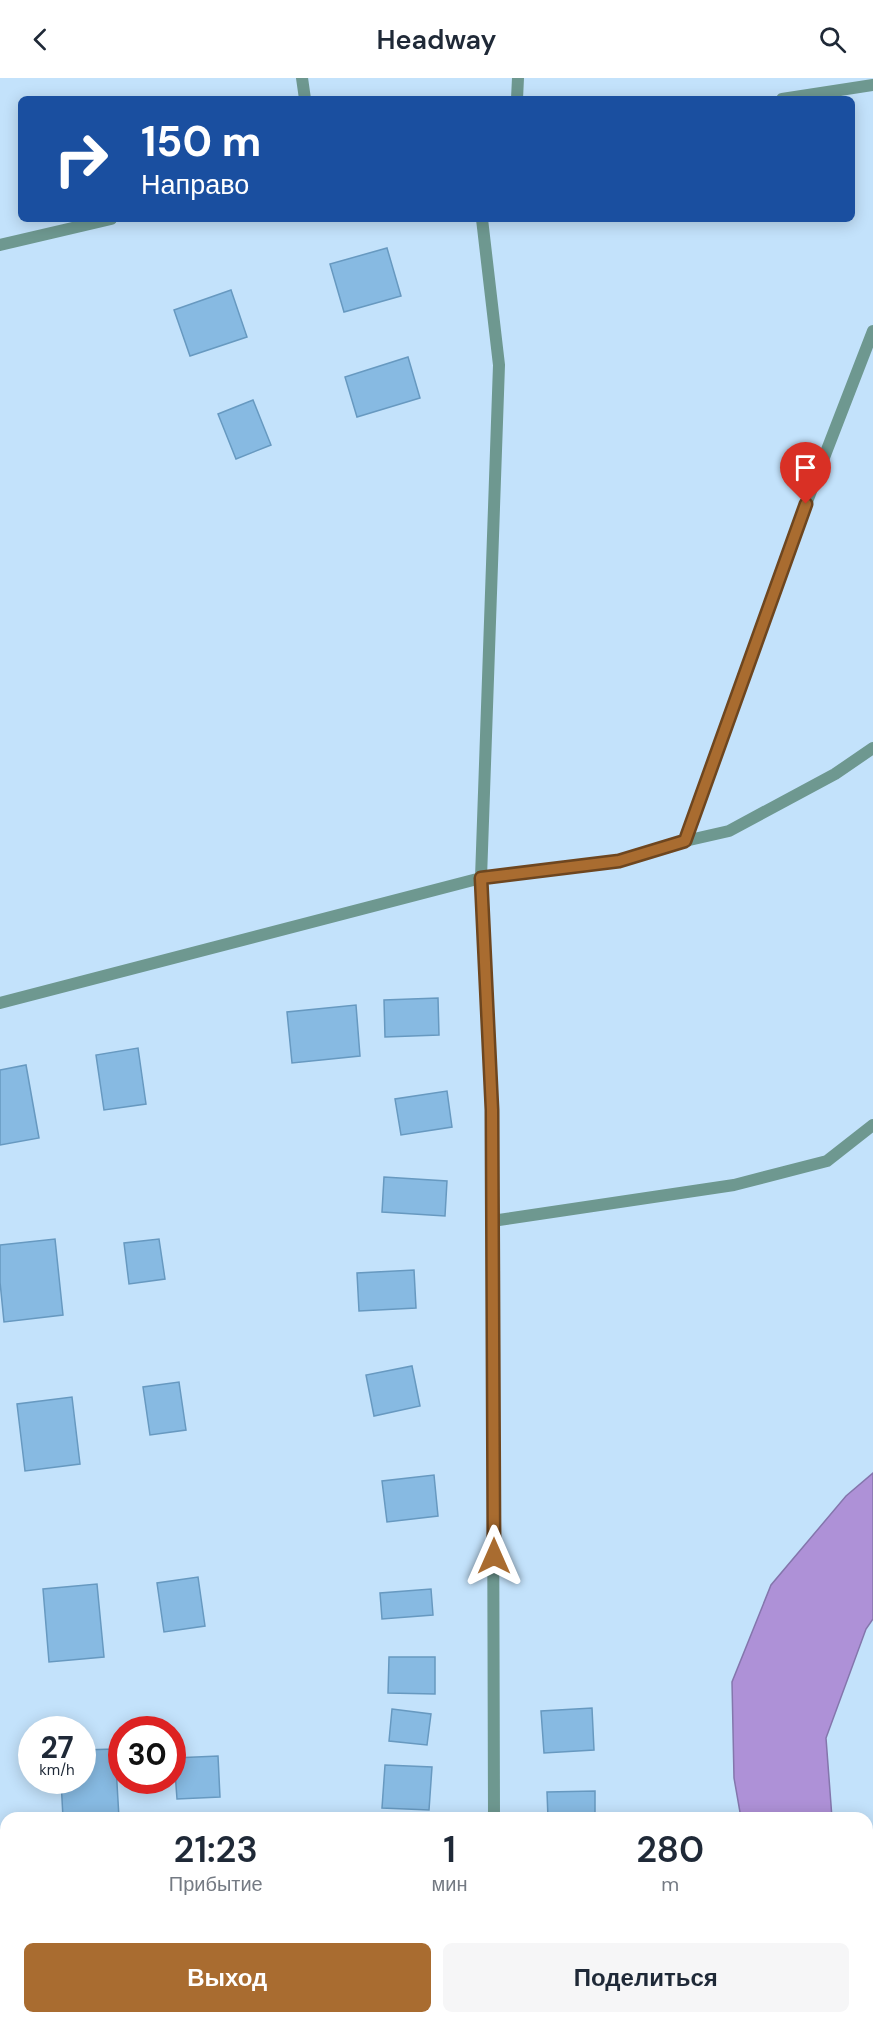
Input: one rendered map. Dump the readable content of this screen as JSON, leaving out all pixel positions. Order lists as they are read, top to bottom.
{
  "page": {
    "header": "Headway",
    "turn": ["150 m", "Направо"],
    "speed": "27 km/h",
    "limit": "30",
    "eta": [
      "21:23",
      "Прибытие",
      "1",
      "мин",
      "280",
      "m"
    ],
    "buttons": ["Выход", "Поделиться"]
  }
}
